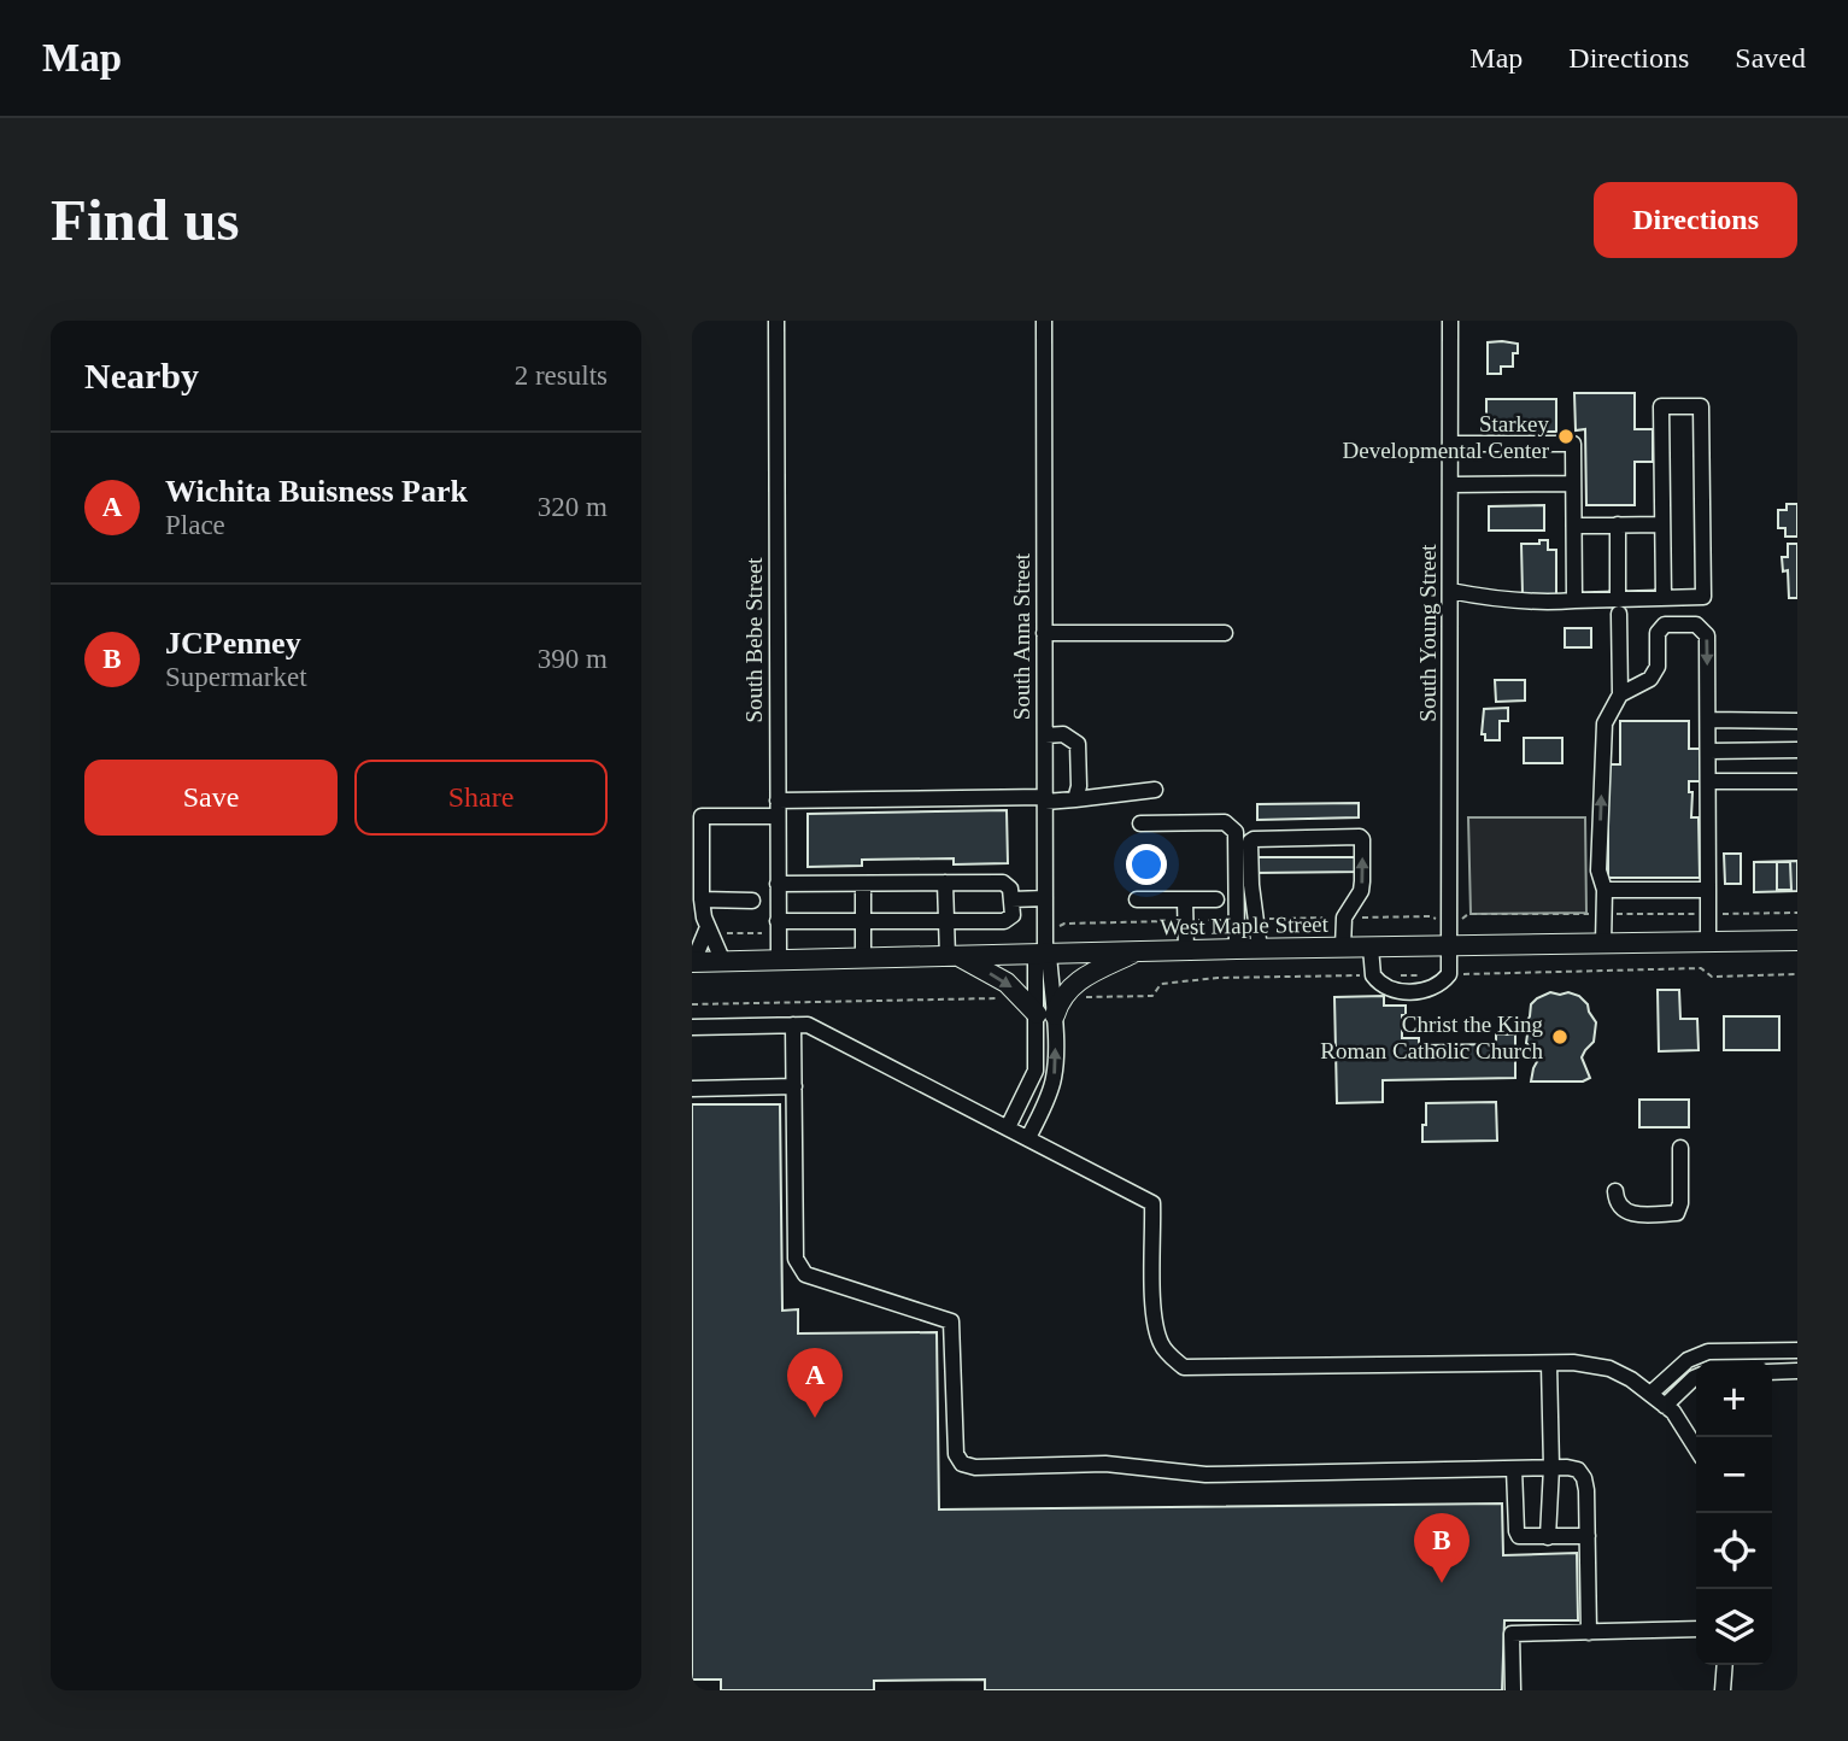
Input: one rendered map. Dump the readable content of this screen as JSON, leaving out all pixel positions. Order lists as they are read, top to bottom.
{
  "streets": {
    "main road": ["West Maple Street"],
    "street": ["South Young Street", "South Anna Street", "South Bebe Street"]
  },
  "crossings": [
    ["South Young Street", "West Maple Street"],
    ["South Anna Street", "West Maple Street"],
    ["South Bebe Street", "West Maple Street"]
  ],
  "places": ["Starkey Developmental Center", "Christ the King Roman Catholic Church"],
  "page": {
    "header": "Map",
    "nav": ["Map", "Directions", "Saved"],
    "buttons": [
      "Directions",
      ["Save", "Share"]
    ],
    "title": "Find us",
    "heading": ["Nearby", "2 results"],
    "list": [
      {
        "mark": "A",
        "name": "Wichita Buisness Park",
        "note": "Place",
        "value": "320 m"
      },
      {
        "mark": "B",
        "name": "JCPenney",
        "note": "Supermarket",
        "value": "390 m"
      }
    ],
    "pins": ["A", "B"],
    "map_buttons": ["+", "−"]
  }
}
